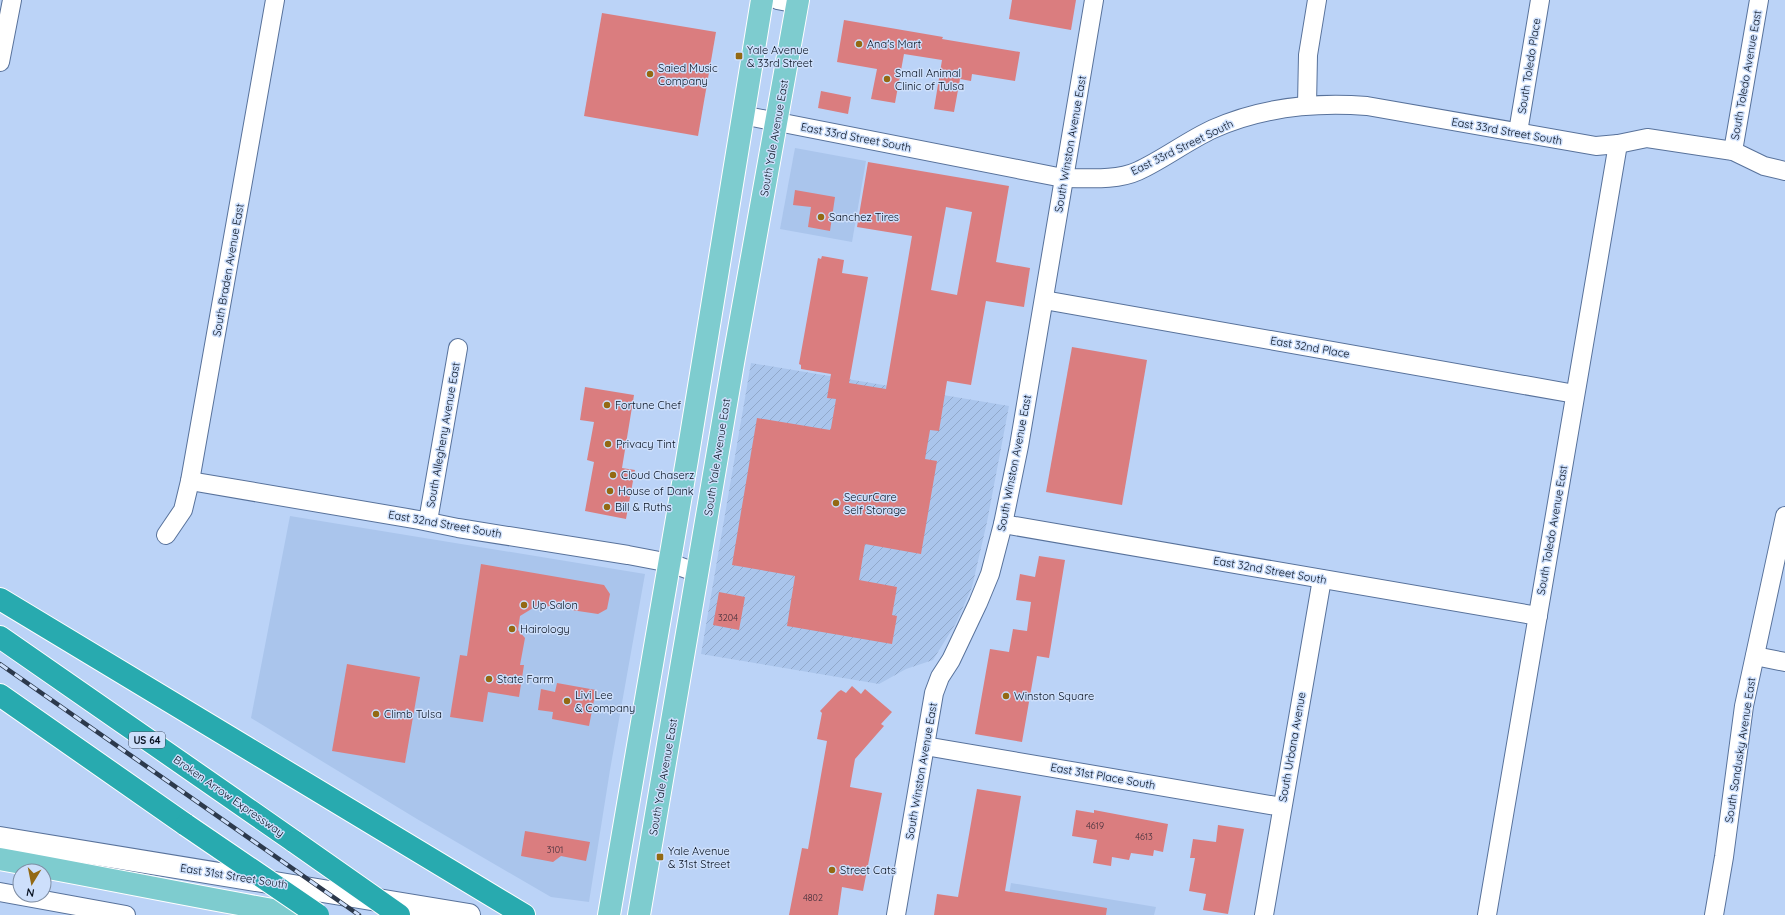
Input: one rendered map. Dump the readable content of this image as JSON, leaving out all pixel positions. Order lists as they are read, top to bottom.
{
  "streets": {
    "highway": ["US 64", "Broken Arrow Expressway"],
    "main road": ["South Yale Avenue East", "East 31st Street South"],
    "street": [
      "South Toledo Place",
      "South Toledo Avenue East",
      "East 33rd Street South",
      "South Winston Avenue East",
      "South Braden Avenue East",
      "East 32nd Place",
      "South Allegheny Avenue East",
      "East 32nd Street South",
      "South Urbana Avenue",
      "South Sandusky Avenue East",
      "East 31st Place South"
    ]
  },
  "crossings": [
    ["South Toledo Place", "East 33rd Street South"],
    ["South Toledo Avenue East", "East 33rd Street South"],
    ["South Toledo Avenue East", "East 32nd Place"],
    ["South Toledo Avenue East", "East 32nd Street South"],
    ["East 33rd Street South", "South Yale Avenue East"],
    ["East 33rd Street South", "South Winston Avenue East"],
    ["South Yale Avenue East", "East 32nd Street South"],
    ["South Winston Avenue East", "East 32nd Place"],
    ["South Winston Avenue East", "East 32nd Street South"],
    ["South Winston Avenue East", "East 31st Place South"],
    ["South Braden Avenue East", "East 32nd Street South"],
    ["South Allegheny Avenue East", "East 32nd Street South"],
    ["East 32nd Street South", "South Urbana Avenue"],
    ["South Urbana Avenue", "East 31st Place South"]
  ],
  "places": {
    "other": [
      "Ana's Mart",
      "Saied Music Company",
      "Small Animal Clinic of Tulsa",
      "Sanchez Tires",
      "Fortune Chef",
      "Privacy Tint",
      "Cloud Chaserz",
      "House of Dank",
      "SecurCare Self Storage",
      "Bill & Ruths",
      "Up Salon",
      "Hairology",
      "State Farm",
      "Winston Square",
      "Livi Lee & Company",
      "Climb Tulsa",
      "Street Cats"
    ],
    "transit": ["Yale Avenue & 33rd Street", "Yale Avenue & 31st Street"]
  },
  "house_numbers": [
    "3204",
    "4619",
    "4613",
    "3101",
    "4802"
  ],
  "north": "bottom"
}
